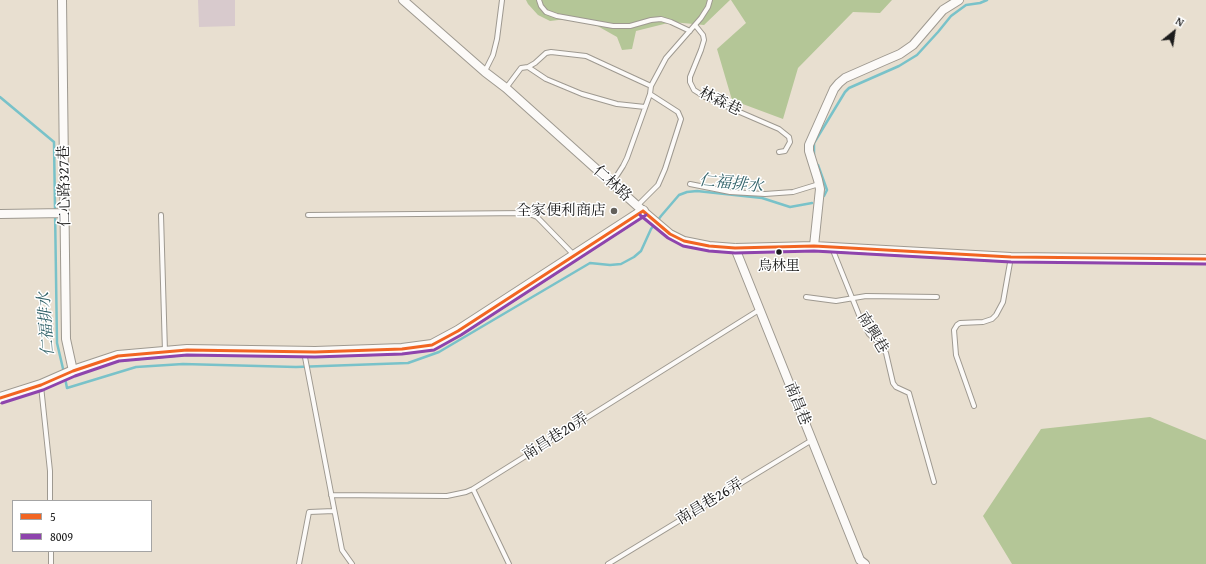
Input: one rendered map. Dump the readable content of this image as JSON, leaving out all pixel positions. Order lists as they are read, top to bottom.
{
  "streets": {
    "street": ["仁林路", "仁心路327巷", "南昌巷"],
    "lane": [
      "林森巷",
      "南興巷",
      "南昌巷20弄",
      "南昌巷26弄"
    ]
  },
  "crossings": [
    ["林森巷", "仁林路"],
    ["仁林路", "南興巷"],
    ["仁林路", "南昌巷"],
    ["南昌巷", "南昌巷20弄"],
    ["南昌巷", "南昌巷26弄"]
  ],
  "water": ["仁福排水"],
  "places": ["全家便利商店", "烏林里"],
  "lines": ["transit line 5", "transit line 8009"],
  "legend": ["5", "8009"],
  "north": "top right"
}
